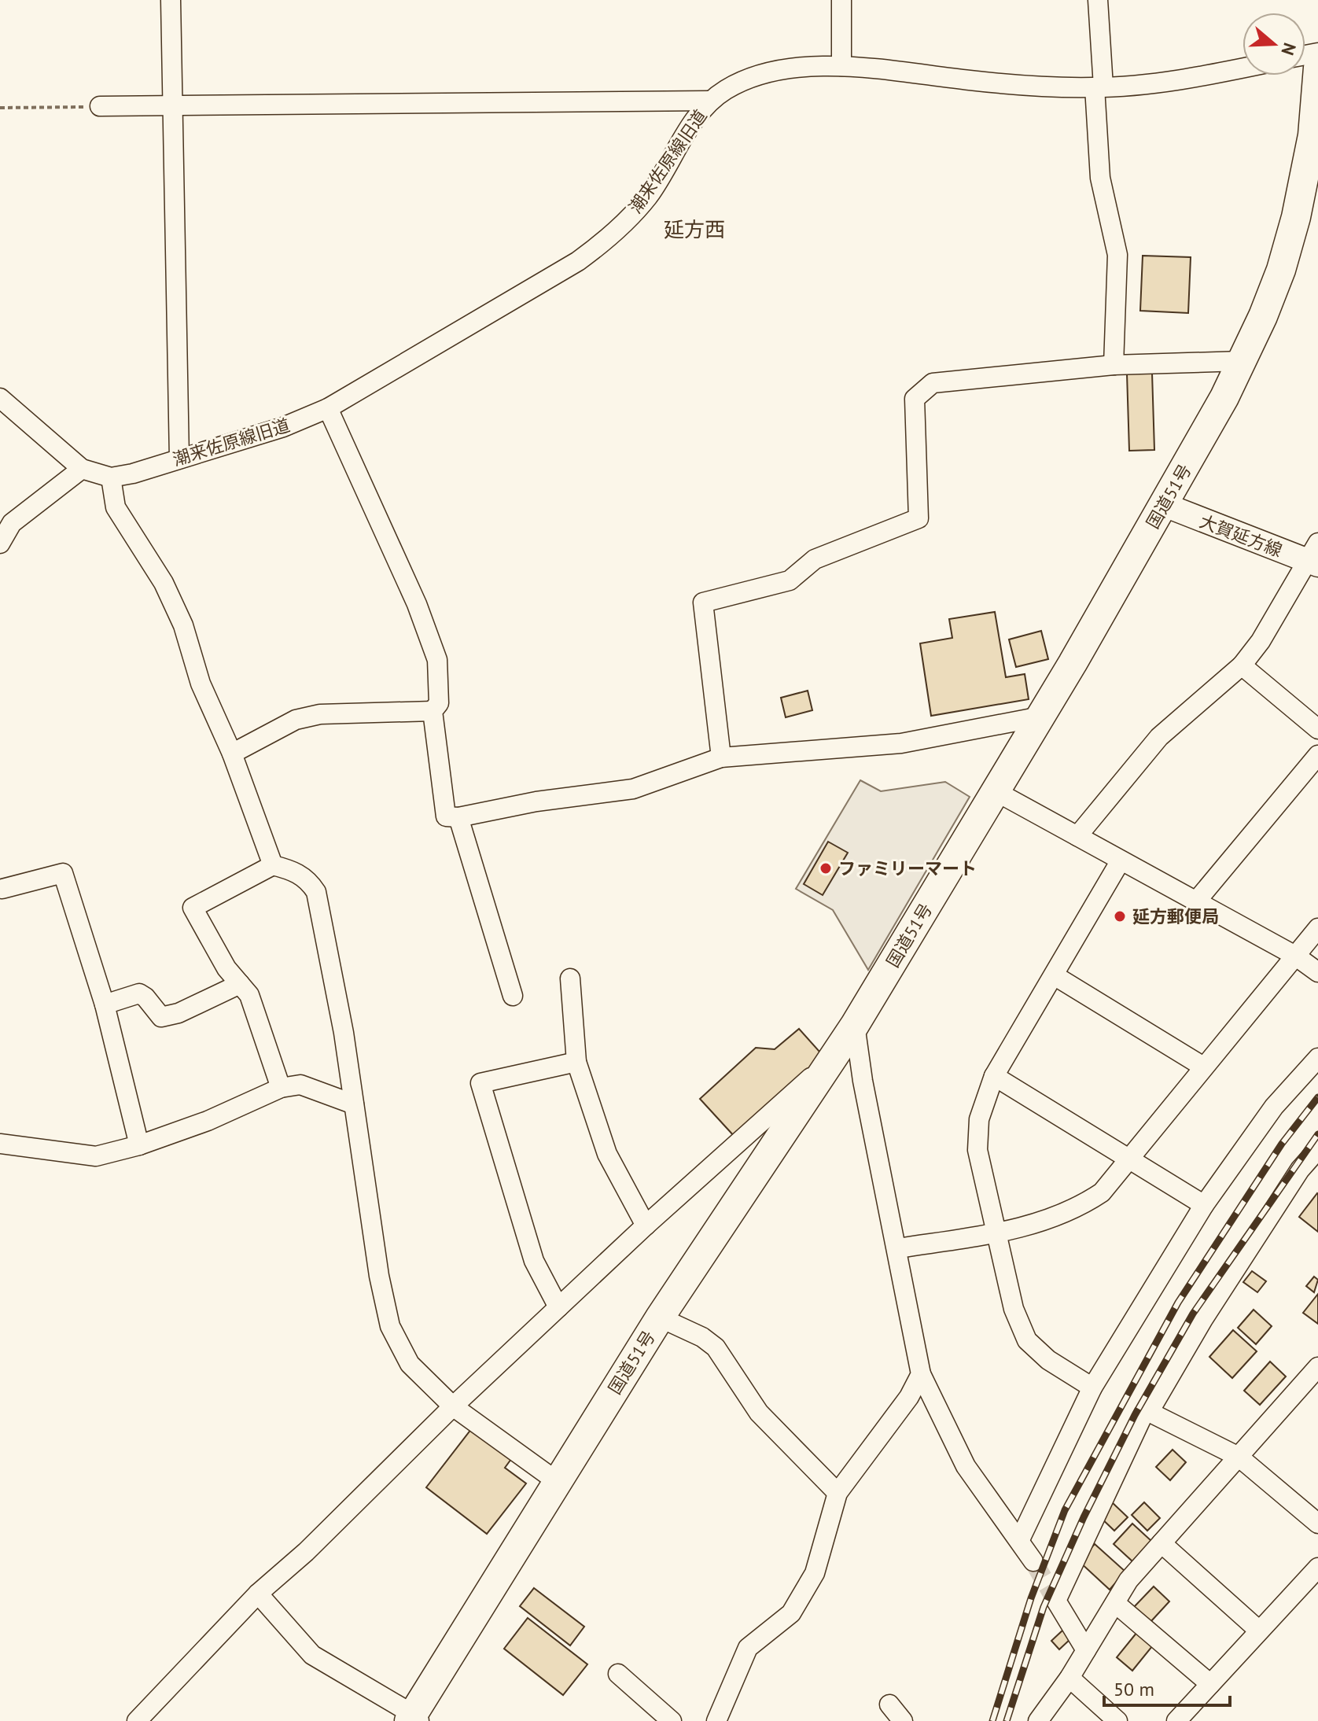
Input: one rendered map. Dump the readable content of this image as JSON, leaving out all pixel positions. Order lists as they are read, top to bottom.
{
  "streets": {
    "highway": ["国道51号"],
    "main road": ["大賀延方線"],
    "street": ["潮来佐原線旧道"]
  },
  "crossings": [
    ["国道51号", "大賀延方線"]
  ],
  "districts": ["延方西"],
  "places": ["ファミリーマート", "延方郵便局"],
  "scale_bar": "50 m",
  "north": "right"
}
